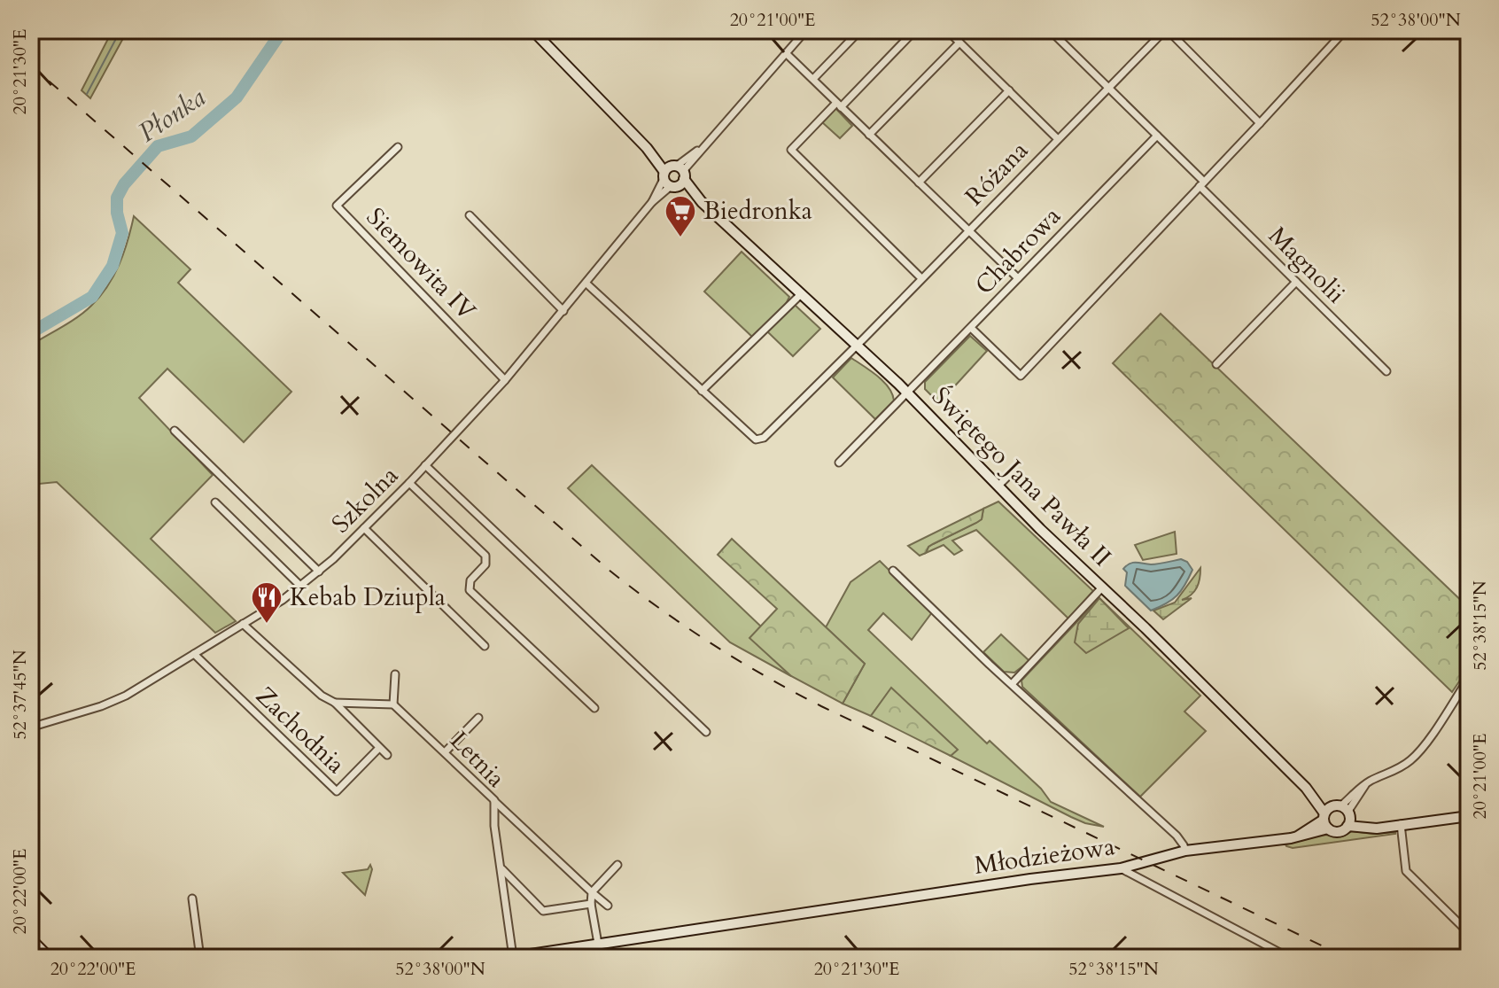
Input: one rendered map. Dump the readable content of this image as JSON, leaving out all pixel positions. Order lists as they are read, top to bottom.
{
  "streets": {
    "street": [
      "Różana",
      "Chabrowa",
      "Siemowita IV",
      "Magnolii",
      "Świętego Jana Pawła II",
      "Szkolna",
      "Zachodnia",
      "Letnia",
      "Młodzieżowa"
    ]
  },
  "crossings": [
    ["Różana", "Magnolii"],
    ["Różana", "Świętego Jana Pawła II"],
    ["Chabrowa", "Magnolii"],
    ["Chabrowa", "Świętego Jana Pawła II"],
    ["Siemowita IV", "Szkolna"],
    ["Świętego Jana Pawła II", "Szkolna"],
    ["Świętego Jana Pawła II", "Młodzieżowa"],
    ["Szkolna", "Zachodnia"],
    ["Letnia", "Młodzieżowa"]
  ],
  "water": ["Płonka"],
  "places": {
    "supermarket": ["Biedronka"],
    "restaurant": ["Kebab Dziupla"]
  },
  "coordinates": [
    "20°21'00\"E",
    "52°38'00\"N",
    "20°21'30\"E",
    "52°38'15\"N",
    "52°37'45\"N",
    "20°22'00\"E"
  ]
}
